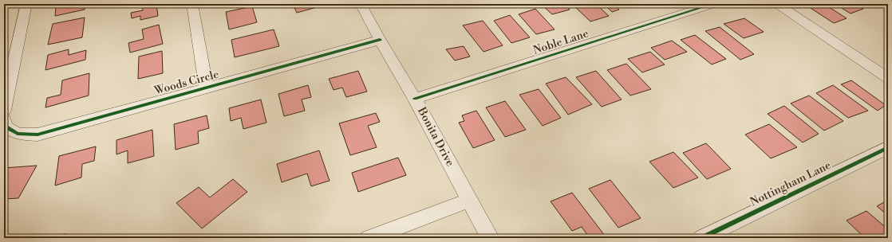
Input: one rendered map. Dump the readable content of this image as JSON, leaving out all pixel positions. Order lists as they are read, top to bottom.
{
  "streets": {
    "street": [
      "Noble Lane",
      "Woods Circle",
      "Bonita Drive",
      "Nottingham Lane"
    ]
  },
  "crossings": [
    ["Noble Lane", "Bonita Drive"],
    ["Woods Circle", "Bonita Drive"]
  ]
}
